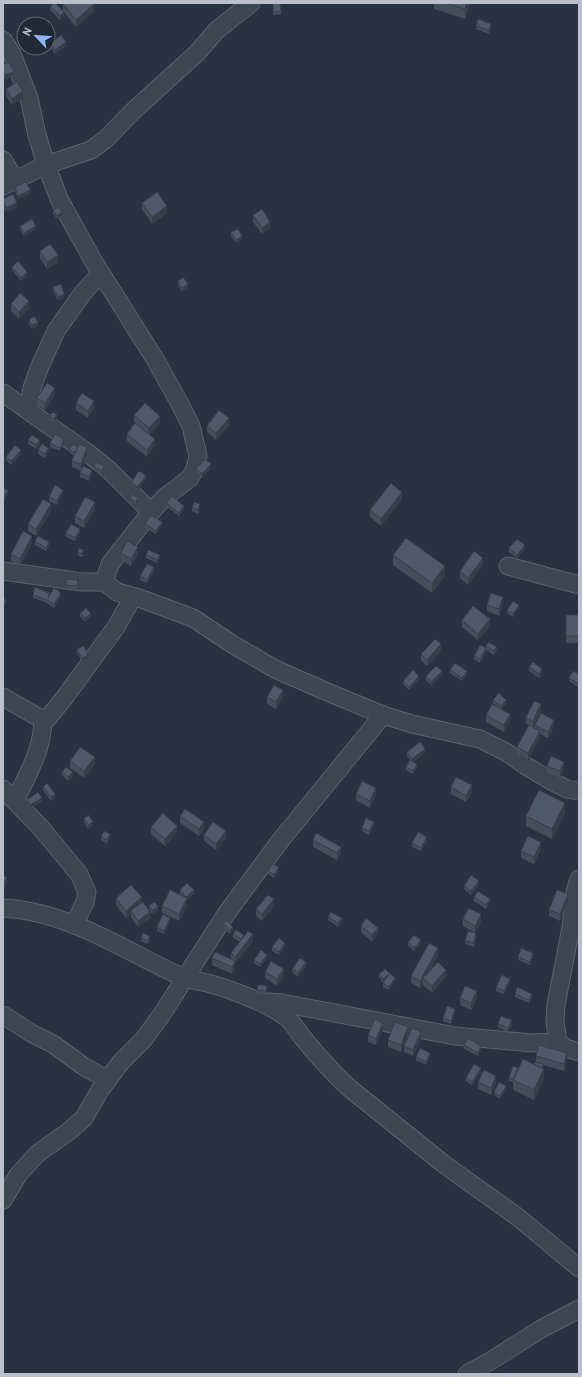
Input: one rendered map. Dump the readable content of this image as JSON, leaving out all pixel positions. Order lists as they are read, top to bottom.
{
  "north": "top left"
}
